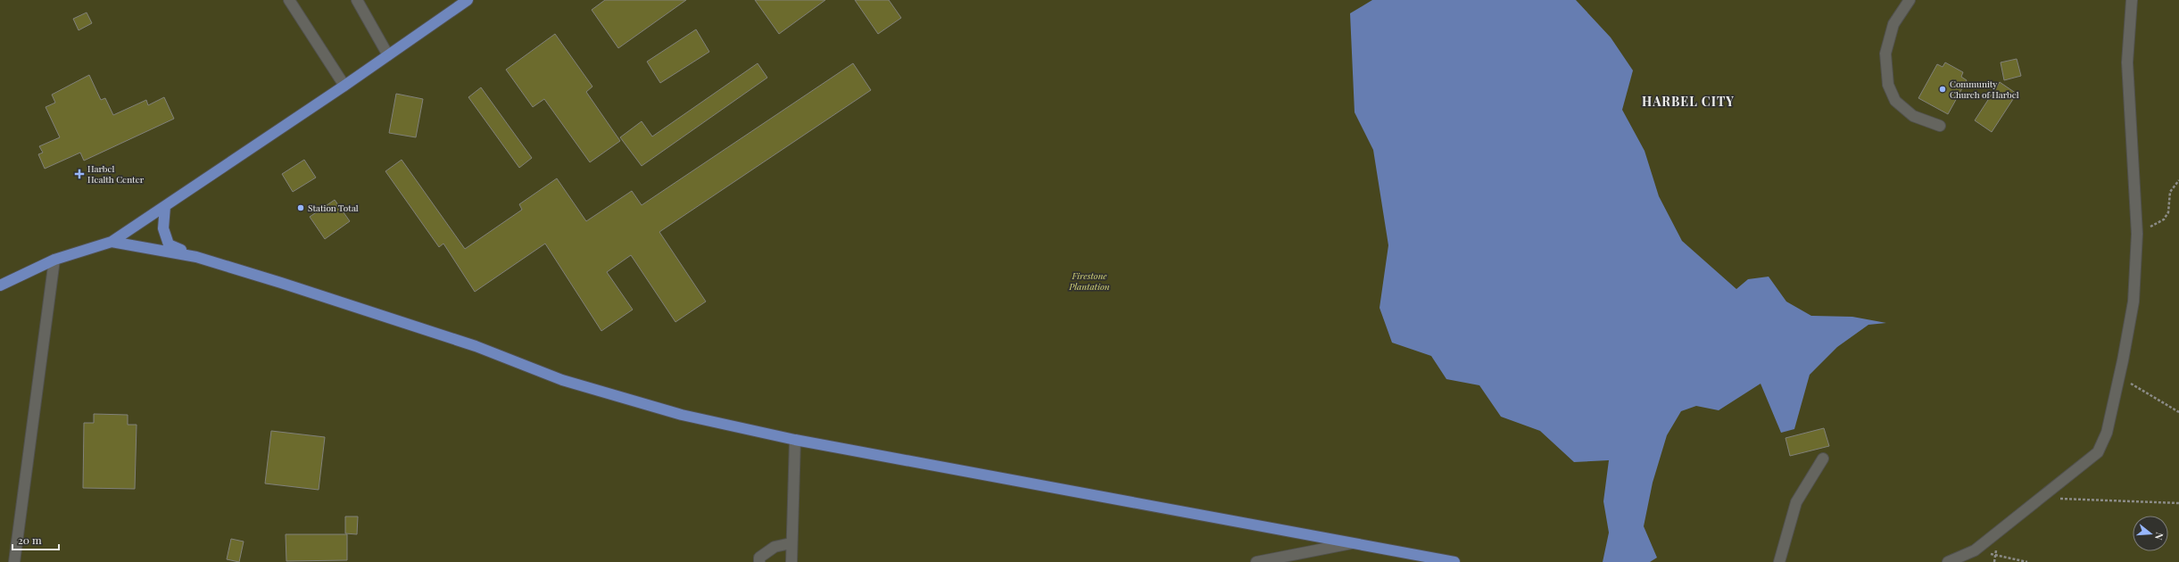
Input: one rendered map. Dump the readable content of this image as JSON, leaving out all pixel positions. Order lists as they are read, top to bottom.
{
  "districts": ["HARBEL CITY"],
  "parks": ["Firestone Plantation"],
  "places": {
    "other": ["Community Church of Harbel", "Station Total"],
    "health": ["Harbel Health Center"]
  },
  "scale_bar": "20 m",
  "north": "right"
}
